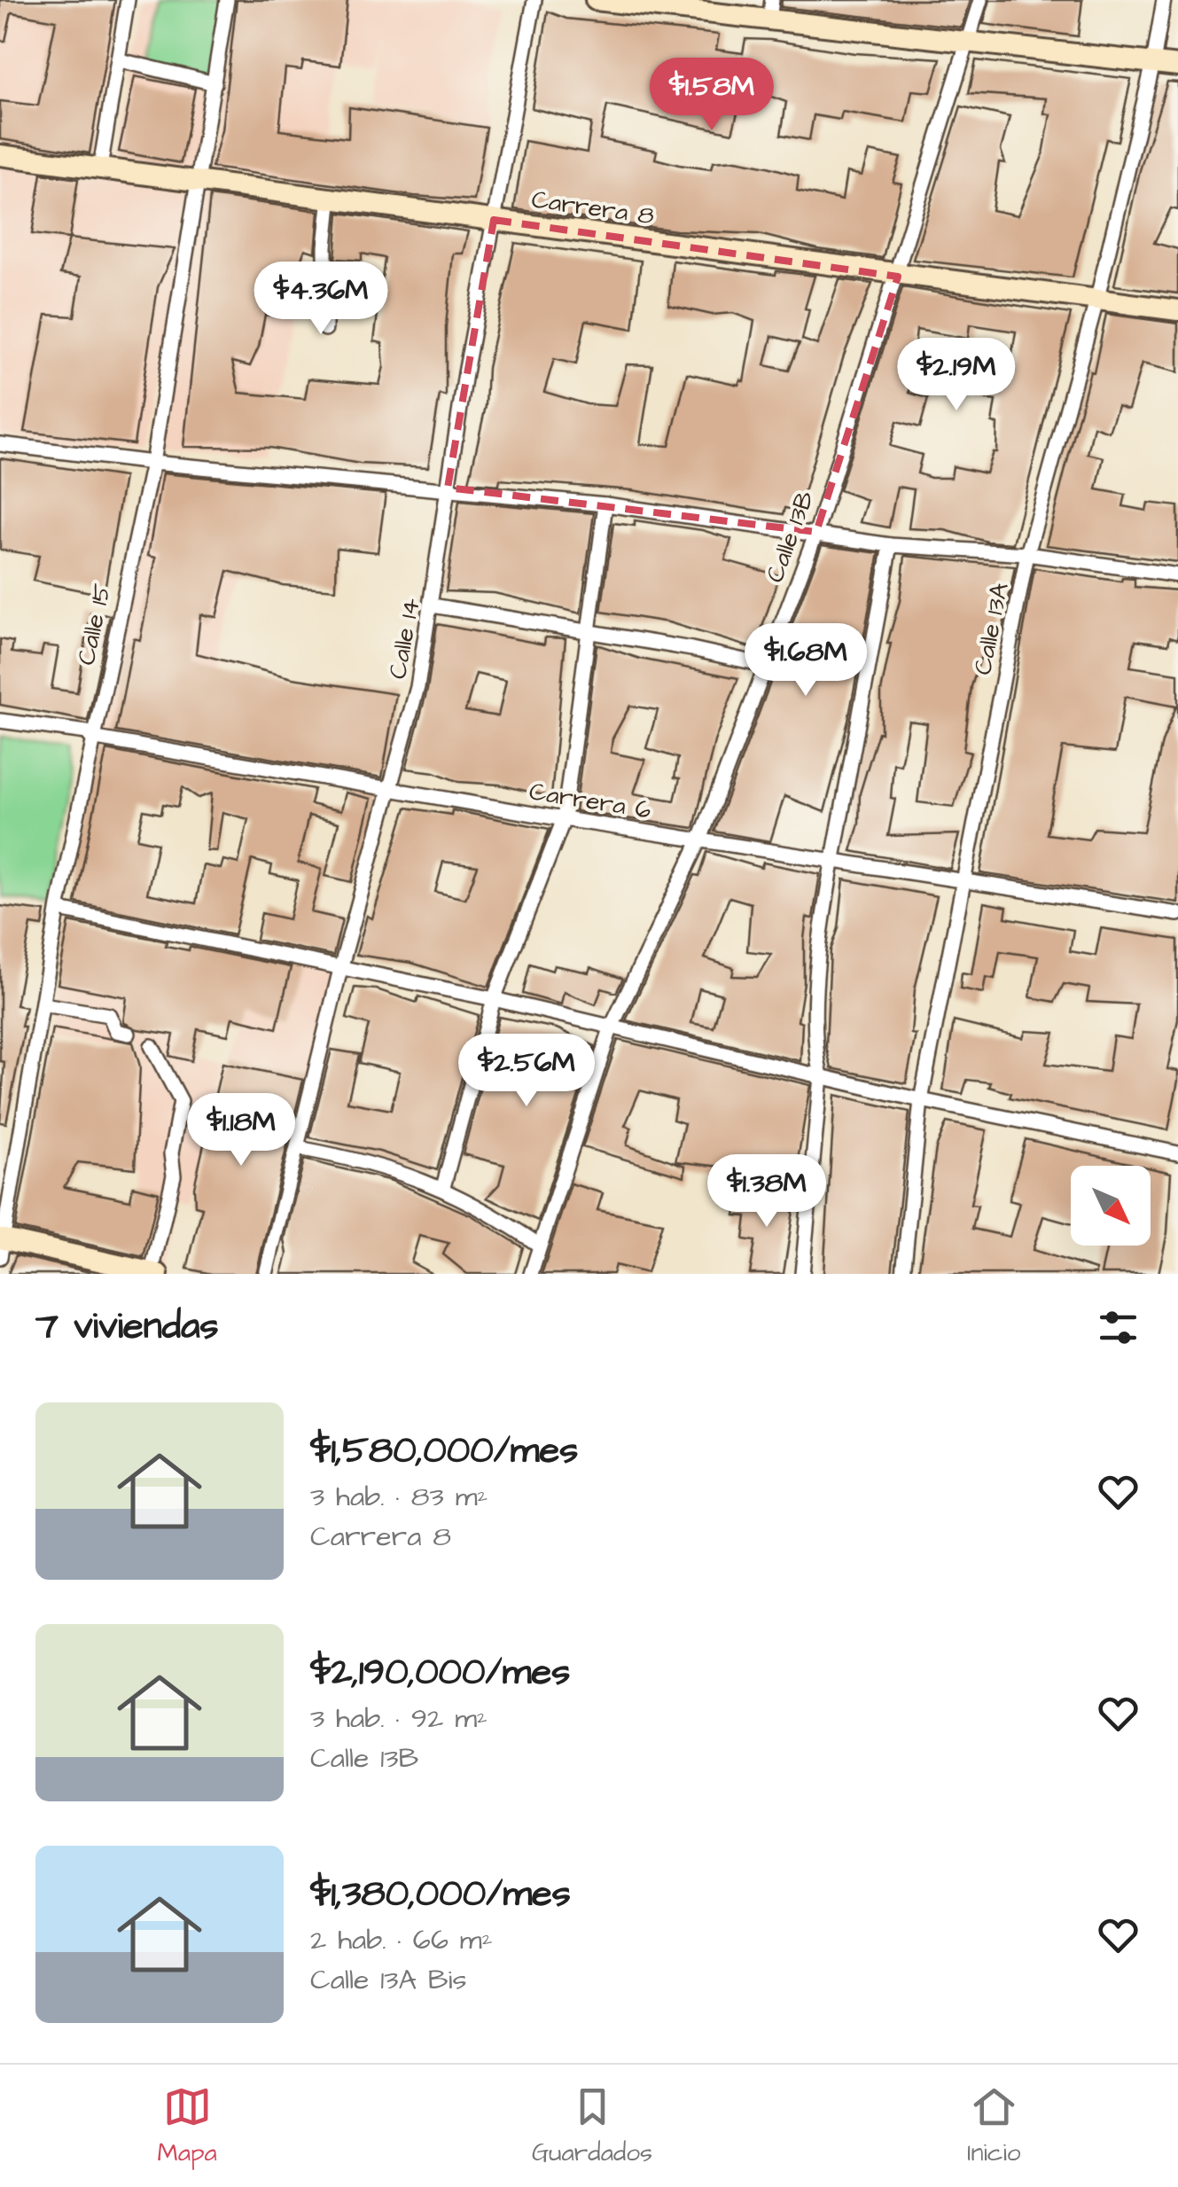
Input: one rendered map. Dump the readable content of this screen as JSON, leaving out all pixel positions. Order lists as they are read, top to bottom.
{
  "streets": {
    "street": [
      "Carrera 8",
      "Calle 13B",
      "Calle 15",
      "Calle 13A",
      "Calle 14",
      "Carrera 6"
    ]
  },
  "crossings": [
    ["Carrera 8", "Calle 13B"],
    ["Carrera 8", "Calle 15"],
    ["Carrera 8", "Calle 13A"],
    ["Carrera 8", "Calle 14"],
    ["Calle 13B", "Carrera 6"],
    ["Calle 15", "Carrera 6"],
    ["Calle 13A", "Carrera 6"],
    ["Calle 14", "Carrera 6"]
  ],
  "north": "bottom right",
  "page": {
    "price": [
      "$1.58M",
      "$4.36M",
      "$2.19M",
      "$1.68M",
      "$2.56M",
      "$1.18M",
      "$1.38M"
    ],
    "heading": "7 viviendas",
    "list": [
      {
        "name": "$1,580,000/mes",
        "note": "3 hab. · 83 m² · Carrera 8"
      },
      {
        "name": "$2,190,000/mes",
        "note": "3 hab. · 92 m² · Calle 13B"
      },
      {
        "name": "$1,380,000/mes",
        "note": "2 hab. · 66 m² · Calle 13A Bis"
      }
    ],
    "tabs": ["Mapa", "Guardados", "Inicio"]
  }
}
